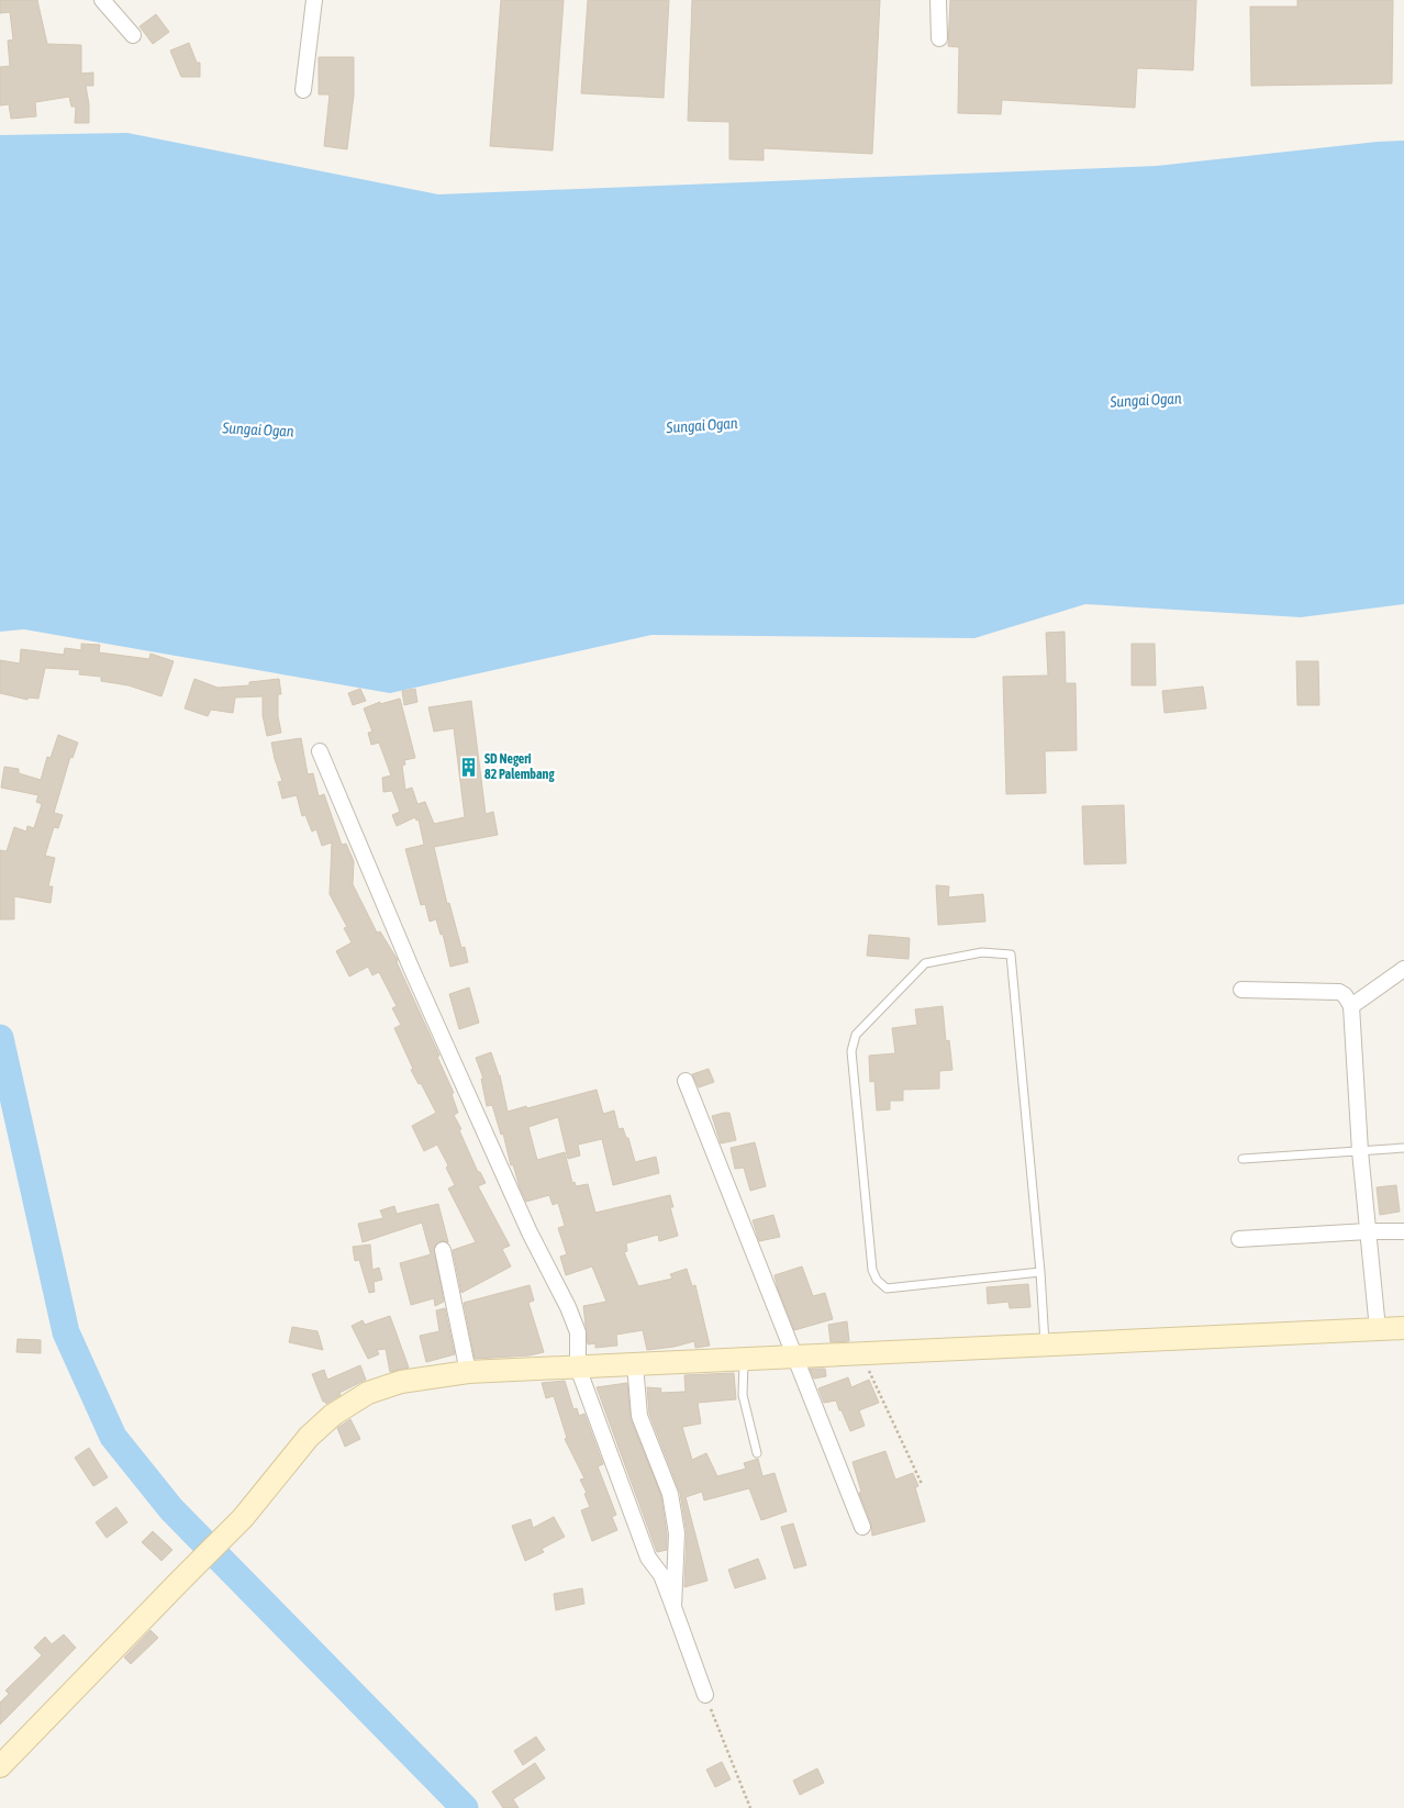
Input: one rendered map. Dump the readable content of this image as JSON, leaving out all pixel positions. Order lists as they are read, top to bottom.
{
  "water": ["Sungai Ogan"],
  "places": {
    "building": ["SD Negeri 82 Palembang"]
  }
}
